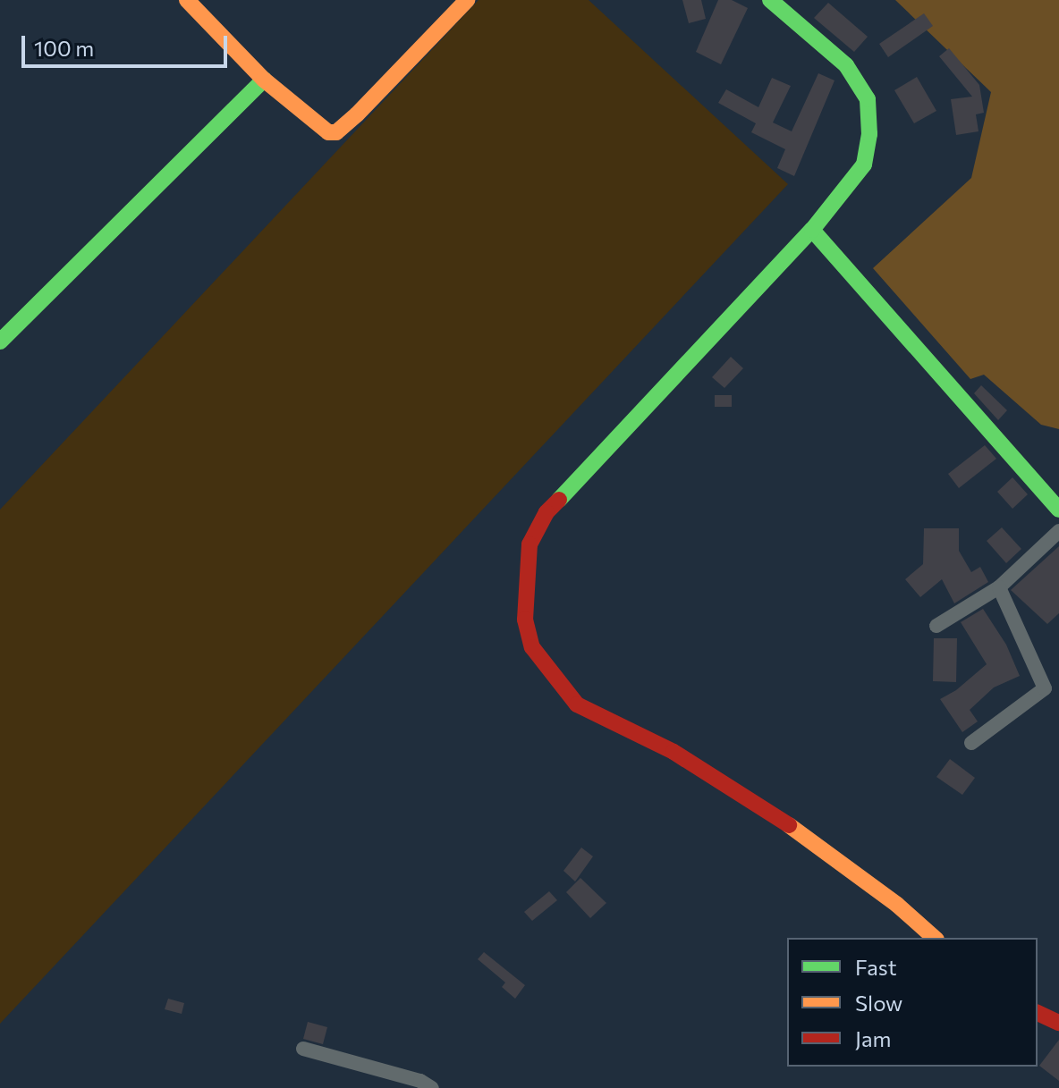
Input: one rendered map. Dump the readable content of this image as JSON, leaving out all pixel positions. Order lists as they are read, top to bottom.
{
  "legend": ["Fast", "Slow", "Jam"],
  "scale_bar": "100 m"
}
